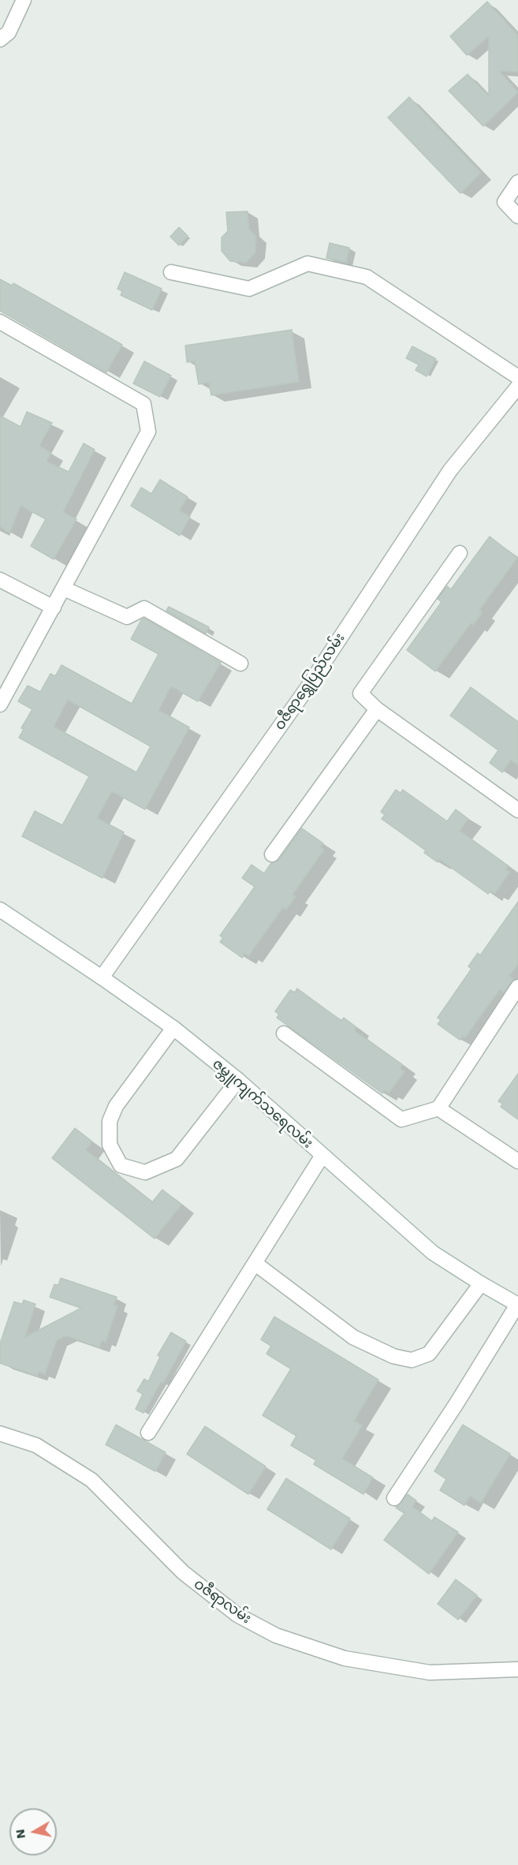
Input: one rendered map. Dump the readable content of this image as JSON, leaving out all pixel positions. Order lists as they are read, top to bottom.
{
  "streets": {
    "street": ["ဝဇီရာရွှေပြည်လမ်း", "ဇမ္ဘူကျက်သရေလမ်း", "ဝဇီရာလမ်း"]
  },
  "crossings": [
    ["ဝဇီရာရွှေပြည်လမ်း", "ဇမ္ဘူကျက်သရေလမ်း"]
  ],
  "north": "left"
}
